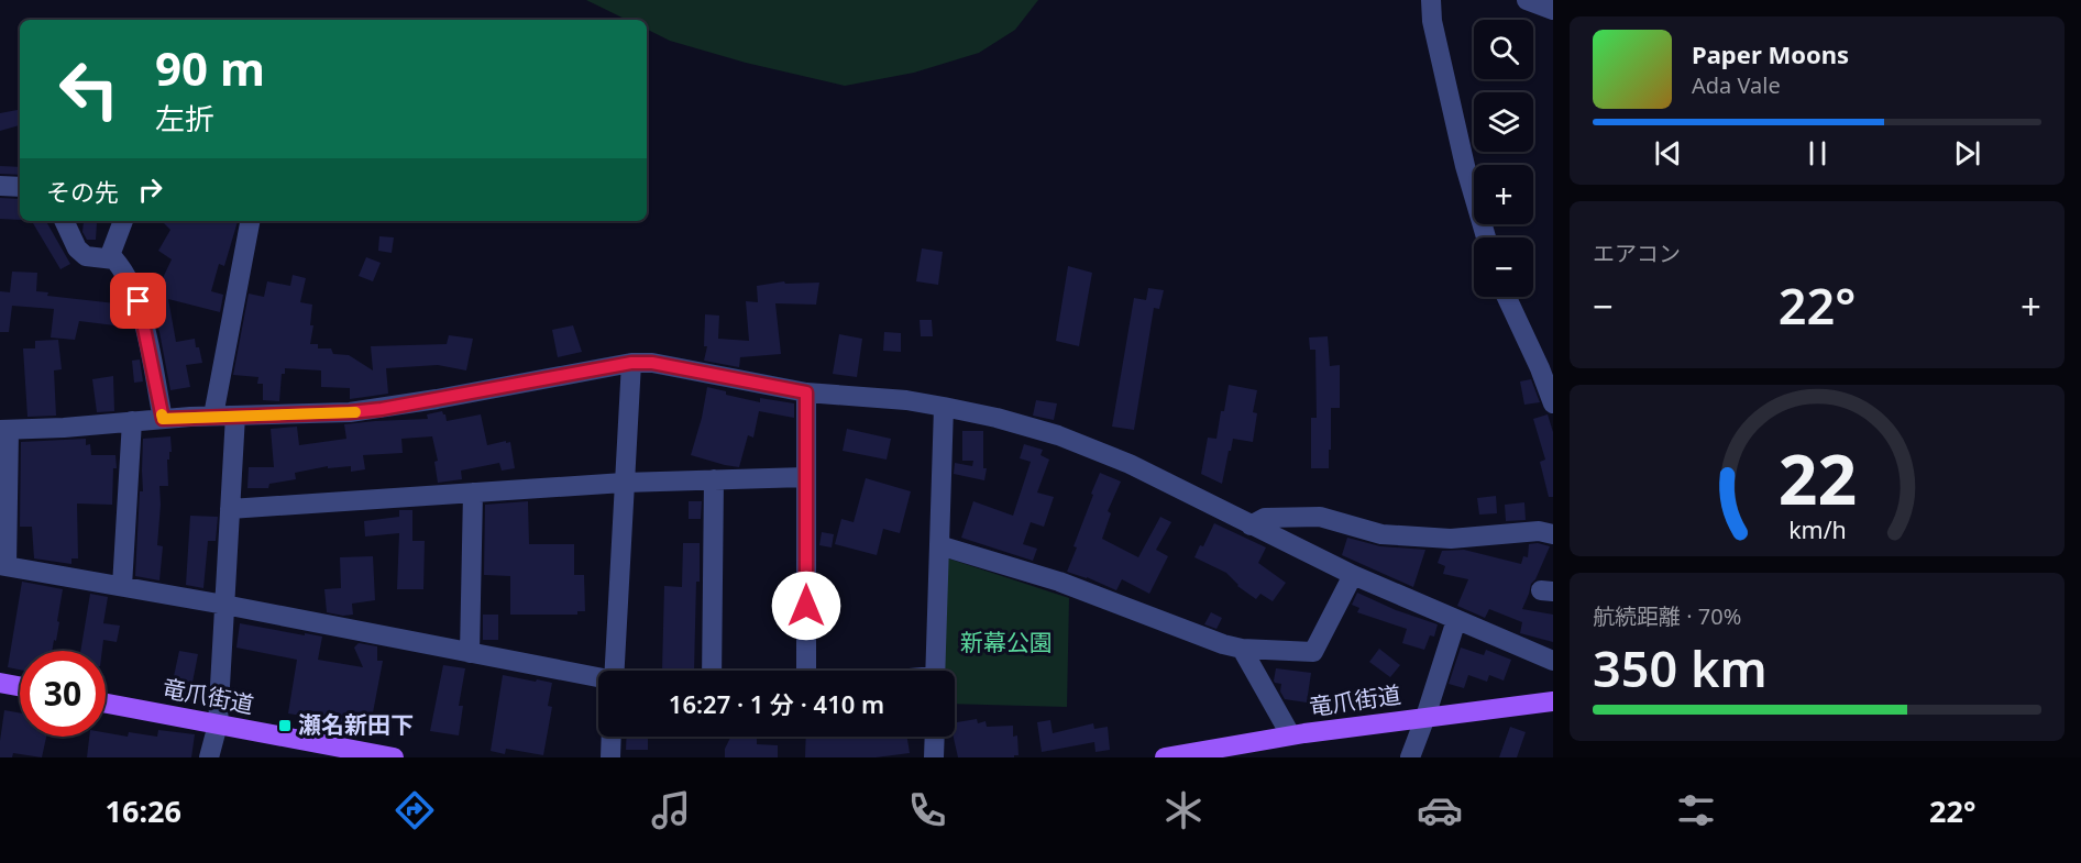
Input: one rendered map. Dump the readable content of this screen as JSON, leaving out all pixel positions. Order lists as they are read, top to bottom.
{
  "streets": {
    "main road": ["竜爪街道"]
  },
  "parks": ["新幕公園"],
  "places": {
    "transit": ["瀬名新田下"]
  },
  "page": {
    "map_buttons": ["+", "−"],
    "turn": ["90 m", "左折"],
    "song": ["Paper Moons", "Ada Vale"],
    "then": "その先",
    "tile": [
      "エアコン",
      ["航続距離 · 70%", "350 km"]
    ],
    "heat": ["−", "22°", "+"],
    "limit": "30",
    "trip": "16:27 · 1 分 · 410 m",
    "tabs": ["16:26", "22°"],
    "gauge": ["22", "km/h"]
  }
}
